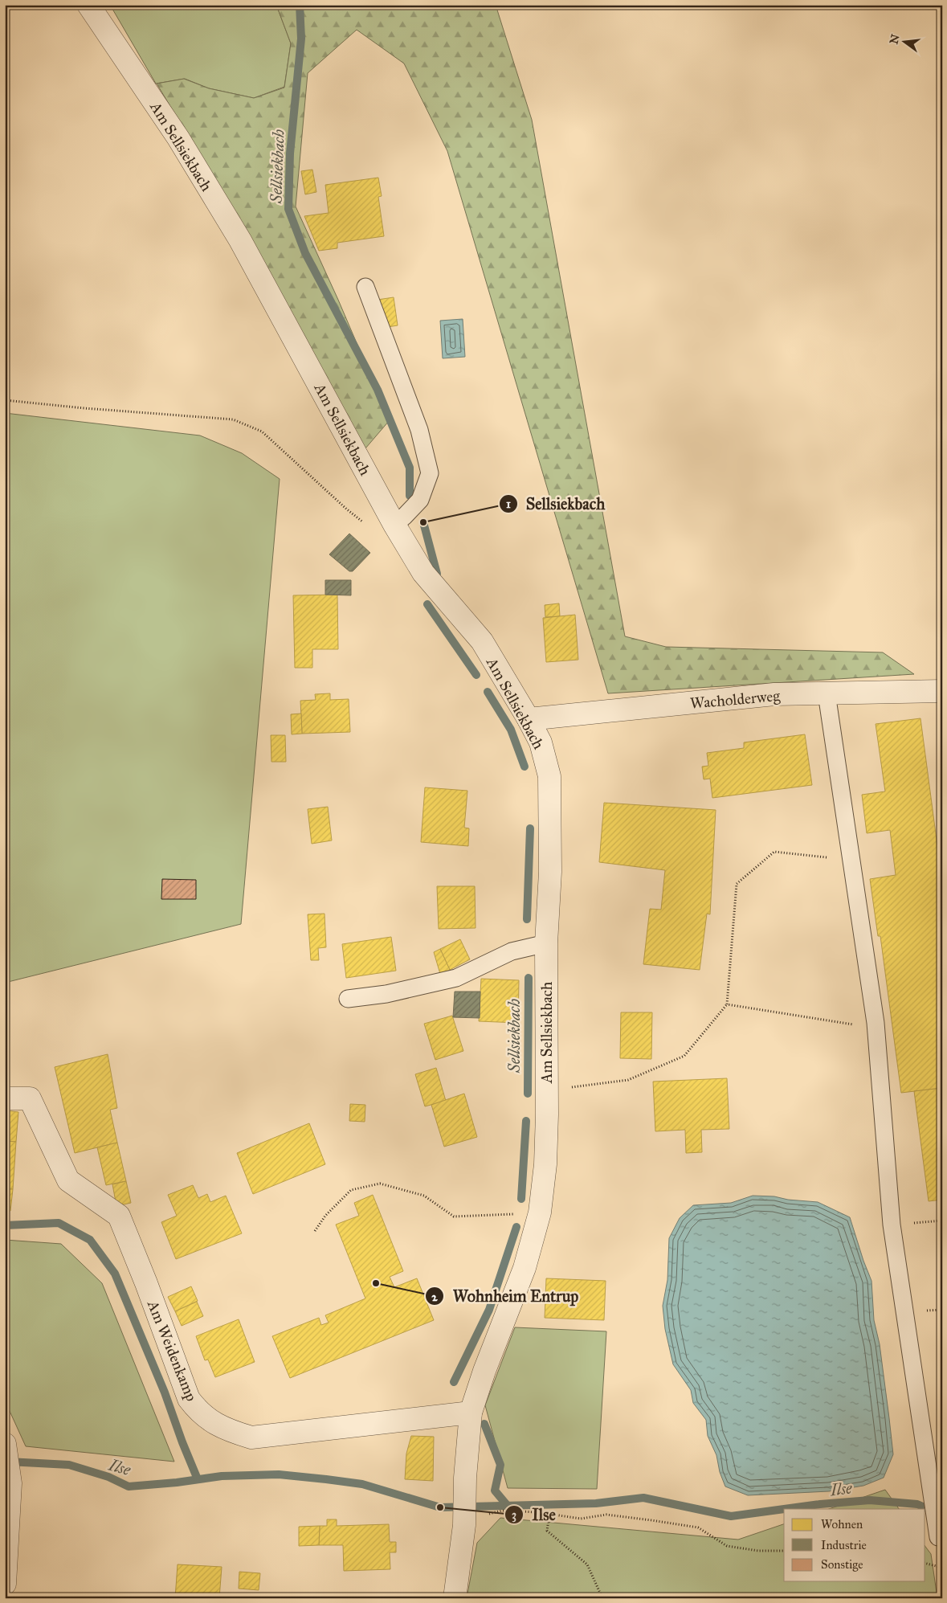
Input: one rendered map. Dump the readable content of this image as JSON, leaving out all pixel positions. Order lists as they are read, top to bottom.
{
  "streets": {
    "street": ["Am Sellsiekbach", "Wacholderweg", "Am Weidenkamp"]
  },
  "crossings": [
    ["Am Sellsiekbach", "Wacholderweg"],
    ["Am Sellsiekbach", "Am Weidenkamp"]
  ],
  "water": ["Sellsiekbach", "Ilse"],
  "places": ["Sellsiekbach", "Wohnheim Entrup", "Ilse"],
  "legend": ["Wohnen", "Industrie", "Sonstige"],
  "north": "left"
}
